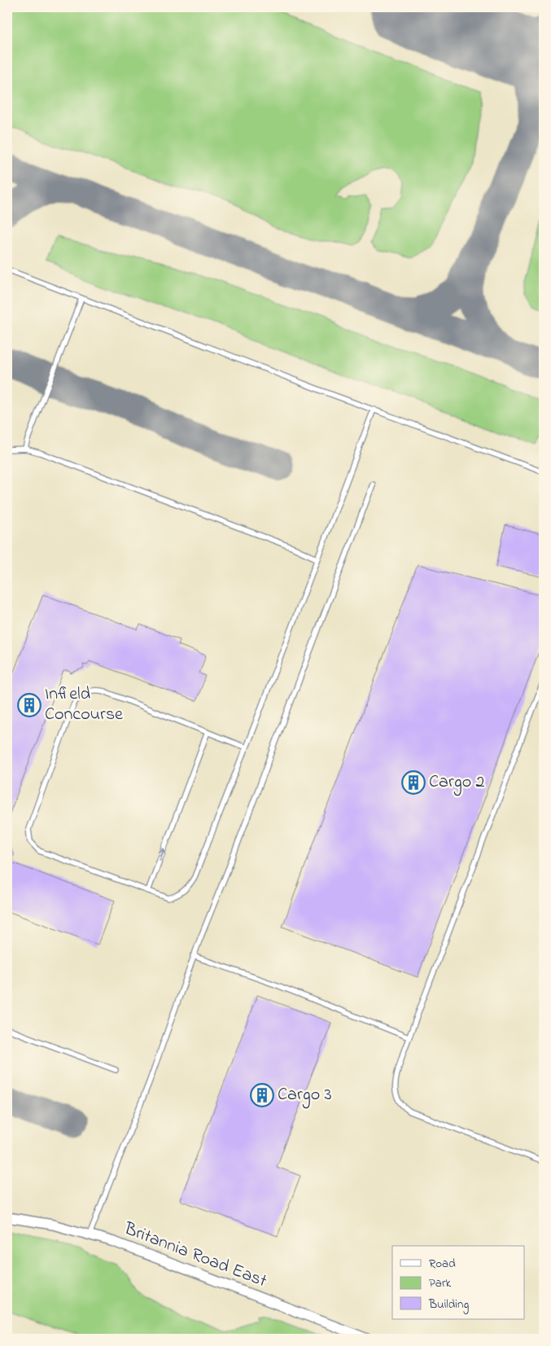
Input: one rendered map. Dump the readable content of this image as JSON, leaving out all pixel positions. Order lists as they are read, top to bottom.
{
  "streets": {
    "street": ["Britannia Road East"]
  },
  "places": {
    "building": ["Infield Concourse", "Cargo 2", "Cargo 3"]
  },
  "legend": ["Road", "Park", "Building"]
}
